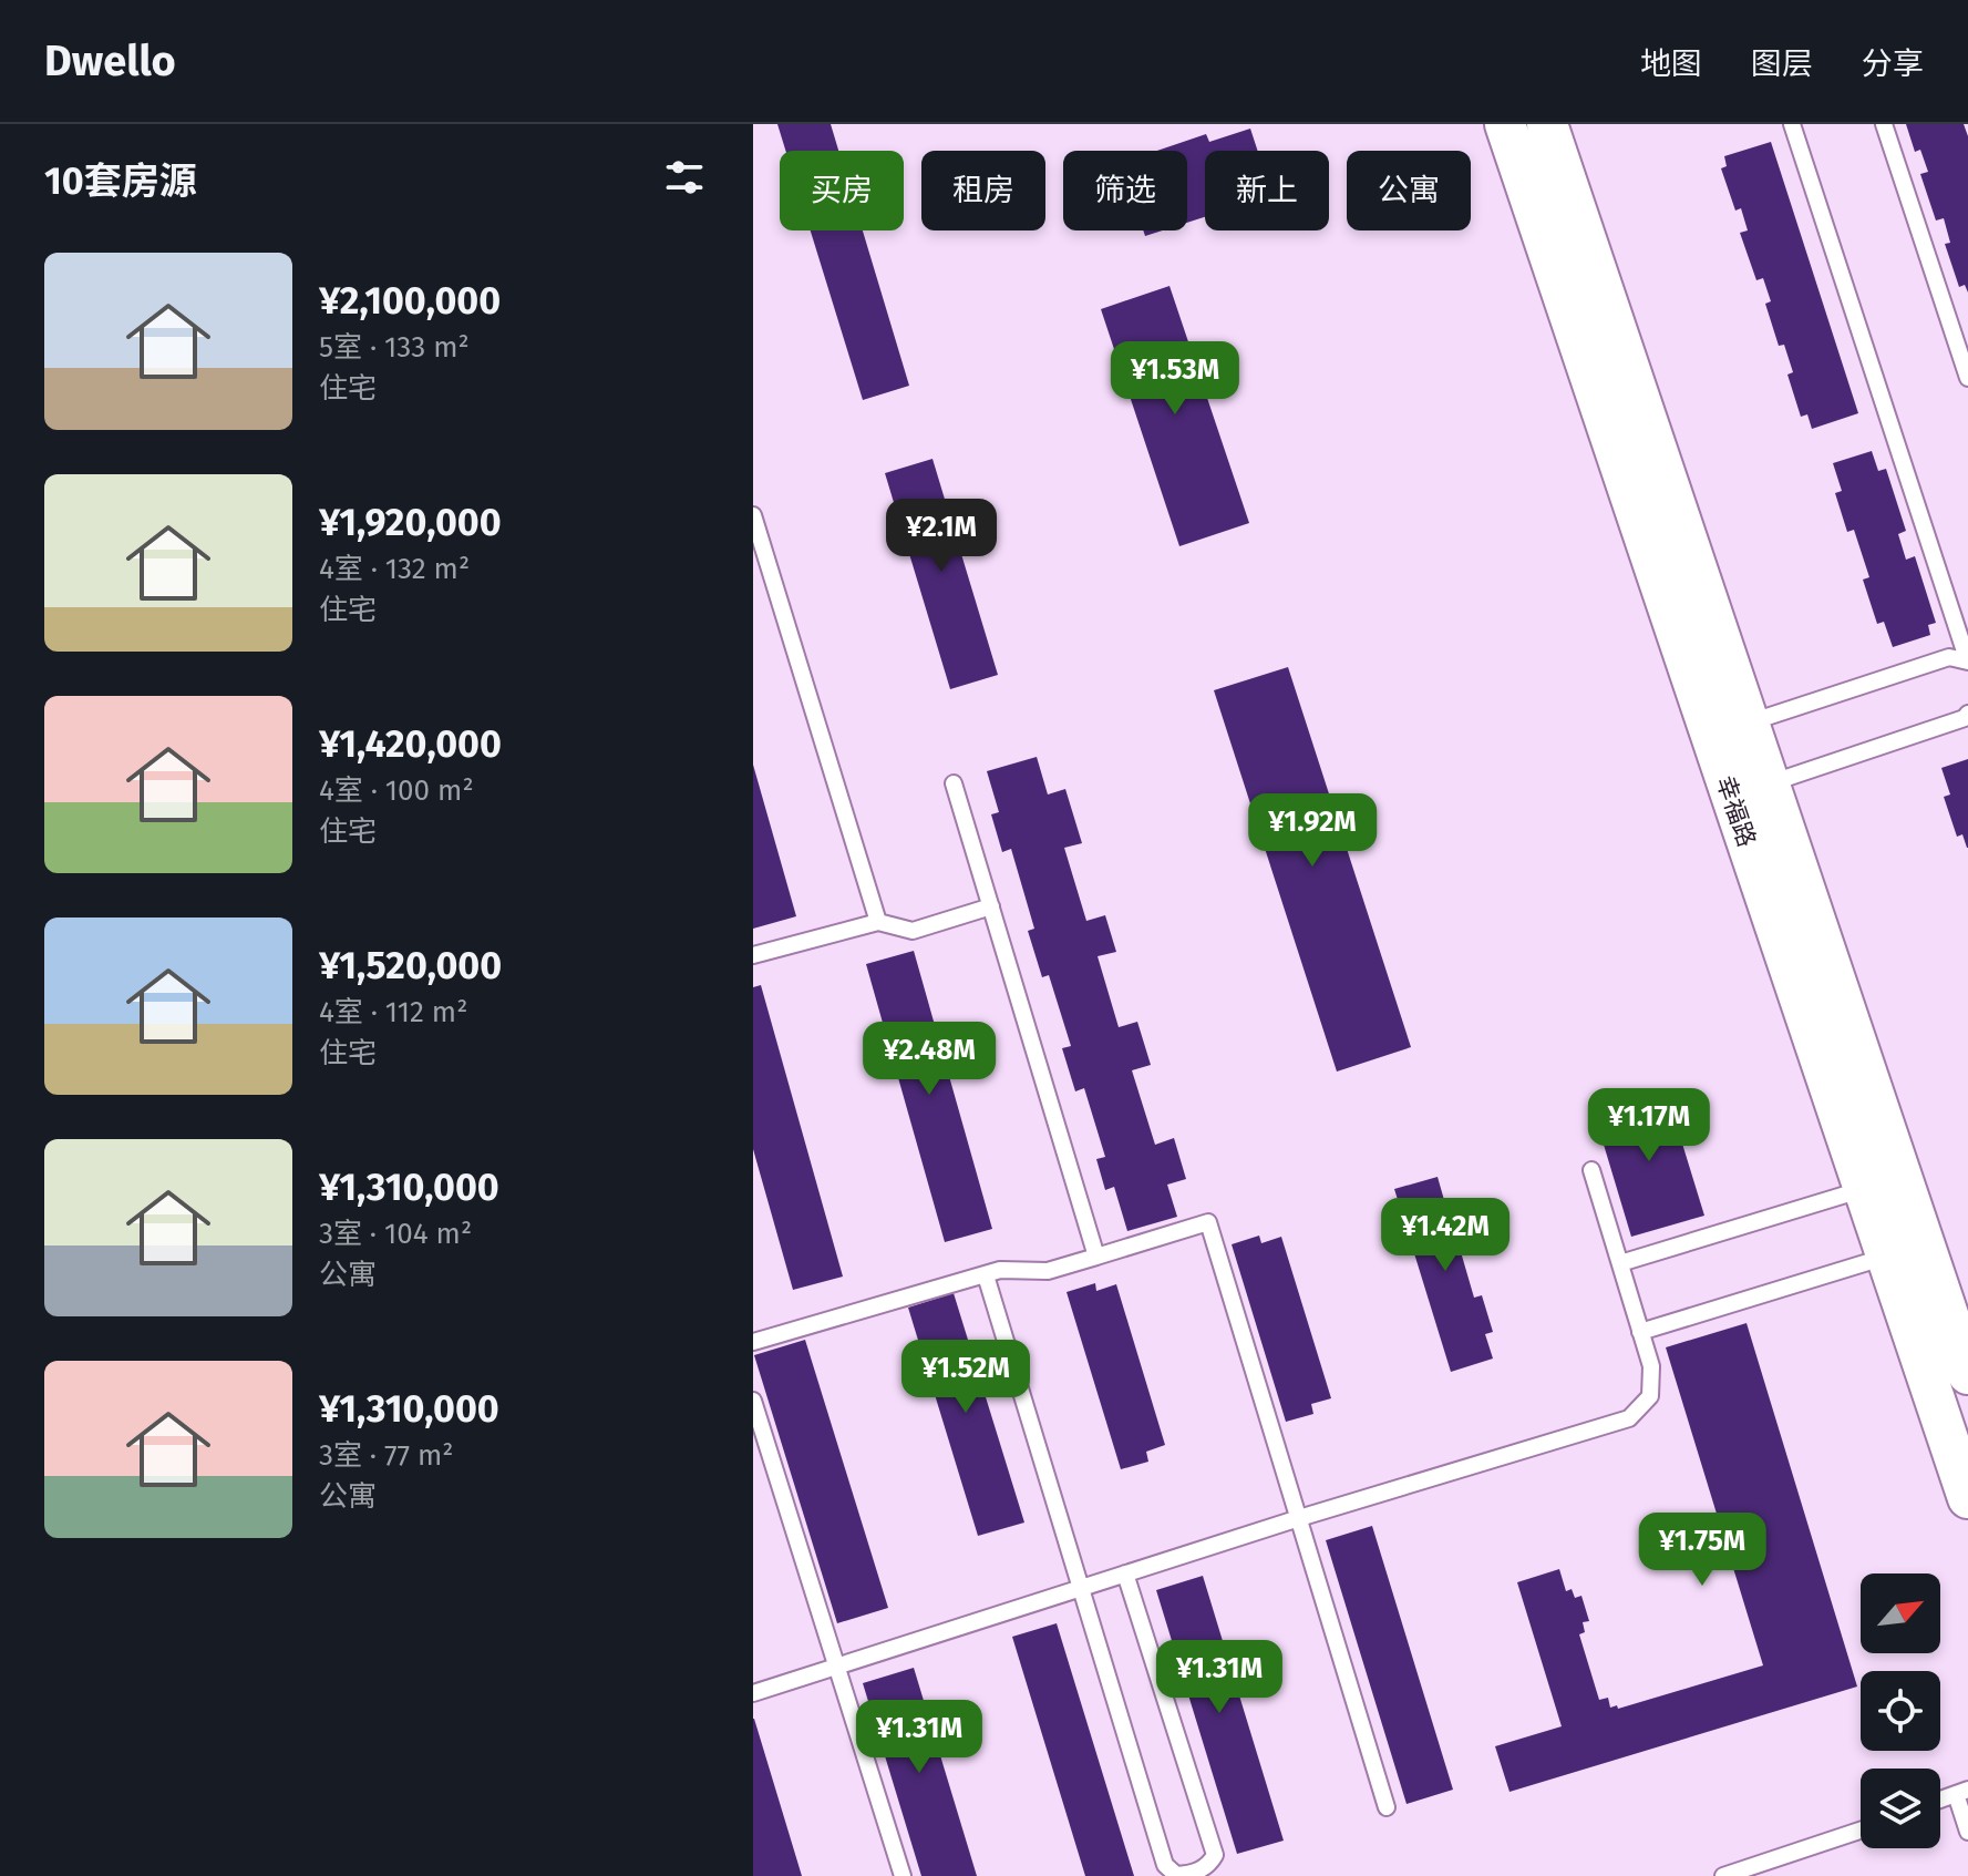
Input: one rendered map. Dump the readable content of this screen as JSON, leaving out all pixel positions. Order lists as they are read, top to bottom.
{
  "streets": {
    "street": ["幸福路"]
  },
  "north": "top right",
  "page": {
    "header": "Dwello",
    "nav": ["地图", "图层", "分享"],
    "heading": "10套房源",
    "chip": [
      "买房",
      "租房",
      "筛选",
      "新上",
      "公寓"
    ],
    "list": [
      {
        "name": "¥2,100,000",
        "note": "5室 · 133 m² · 住宅"
      },
      {
        "name": "¥1,920,000",
        "note": "4室 · 132 m² · 住宅"
      },
      {
        "name": "¥1,420,000",
        "note": "4室 · 100 m² · 住宅"
      },
      {
        "name": "¥1,520,000",
        "note": "4室 · 112 m² · 住宅"
      },
      {
        "name": "¥1,310,000",
        "note": "3室 · 104 m² · 公寓"
      },
      {
        "name": "¥1,310,000",
        "note": "3室 · 77 m² · 公寓"
      }
    ],
    "price": [
      "¥1.53M",
      "¥2.1M",
      "¥1.92M",
      "¥2.48M",
      "¥1.17M",
      "¥1.42M",
      "¥1.52M",
      "¥1.75M",
      "¥1.31M",
      "¥1.31M"
    ]
  }
}
